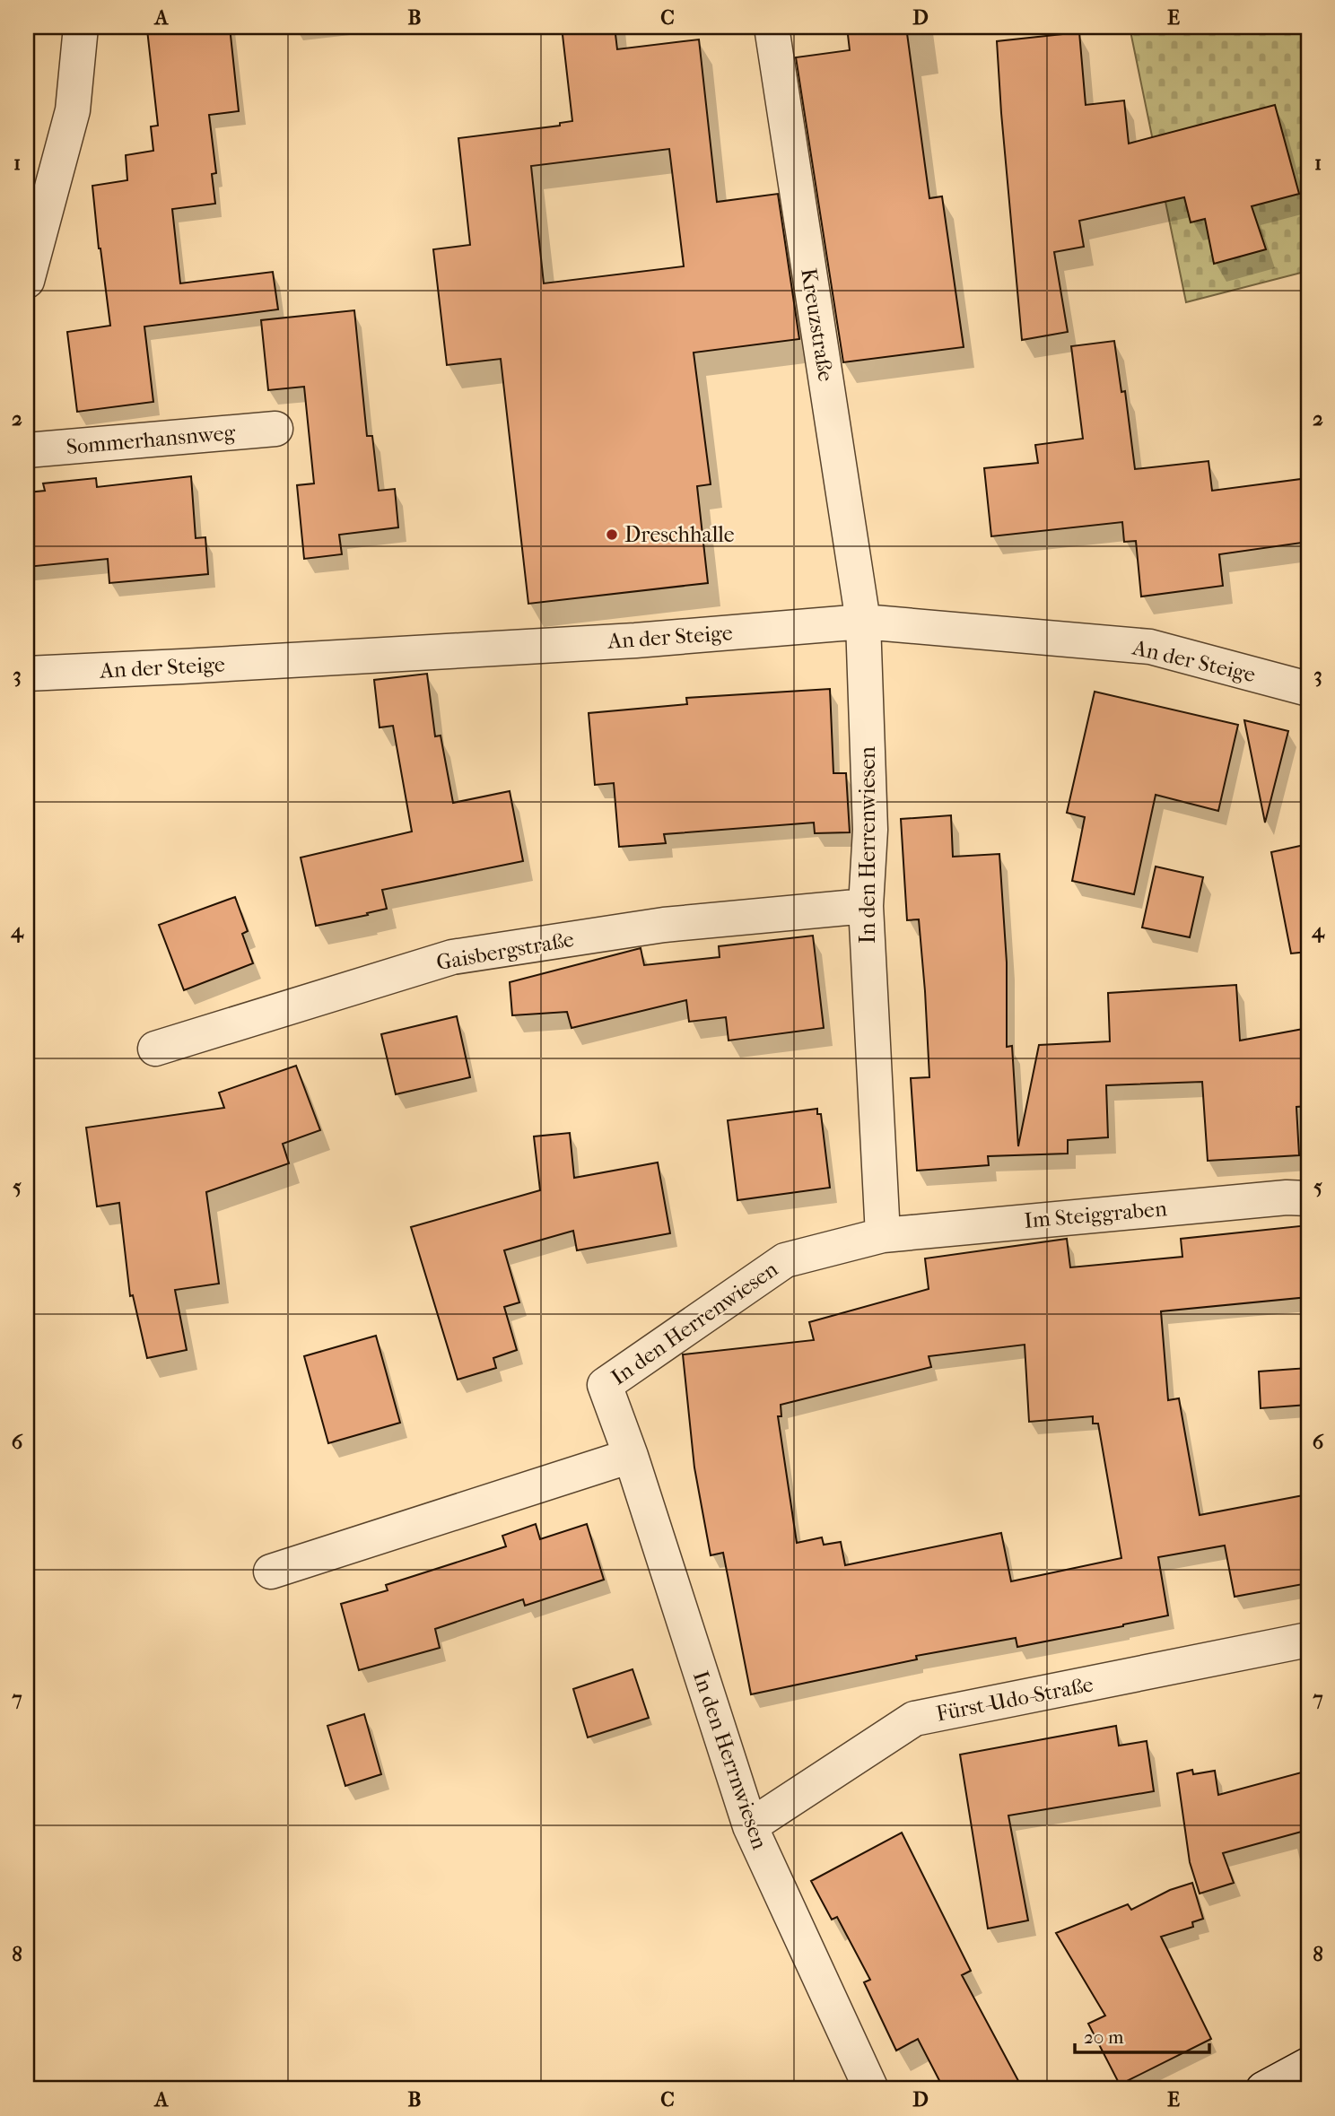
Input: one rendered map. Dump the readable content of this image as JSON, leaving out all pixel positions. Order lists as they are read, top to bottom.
{
  "streets": {
    "street": [
      "Kreuzstraße",
      "Sommerhansnweg",
      "An der Steige",
      "In den Herrenwiesen",
      "Gaisbergstraße",
      "Im Steiggraben",
      "Fürst-Udo-Straße",
      "In den Herrnwiesen"
    ]
  },
  "crossings": [
    ["Kreuzstraße", "An der Steige"],
    ["Kreuzstraße", "In den Herrenwiesen"],
    ["An der Steige", "In den Herrenwiesen"],
    ["In den Herrenwiesen", "Gaisbergstraße"],
    ["In den Herrenwiesen", "Im Steiggraben"],
    ["In den Herrenwiesen", "In den Herrnwiesen"],
    ["Fürst-Udo-Straße", "In den Herrnwiesen"]
  ],
  "places": ["Dreschhalle"],
  "scale_bar": "20 m",
  "grid": {
    "columns": [
      "A",
      "B",
      "C",
      "D",
      "E"
    ],
    "rows": [
      "1",
      "2",
      "3",
      "4",
      "5",
      "6",
      "7",
      "8"
    ]
  }
}
